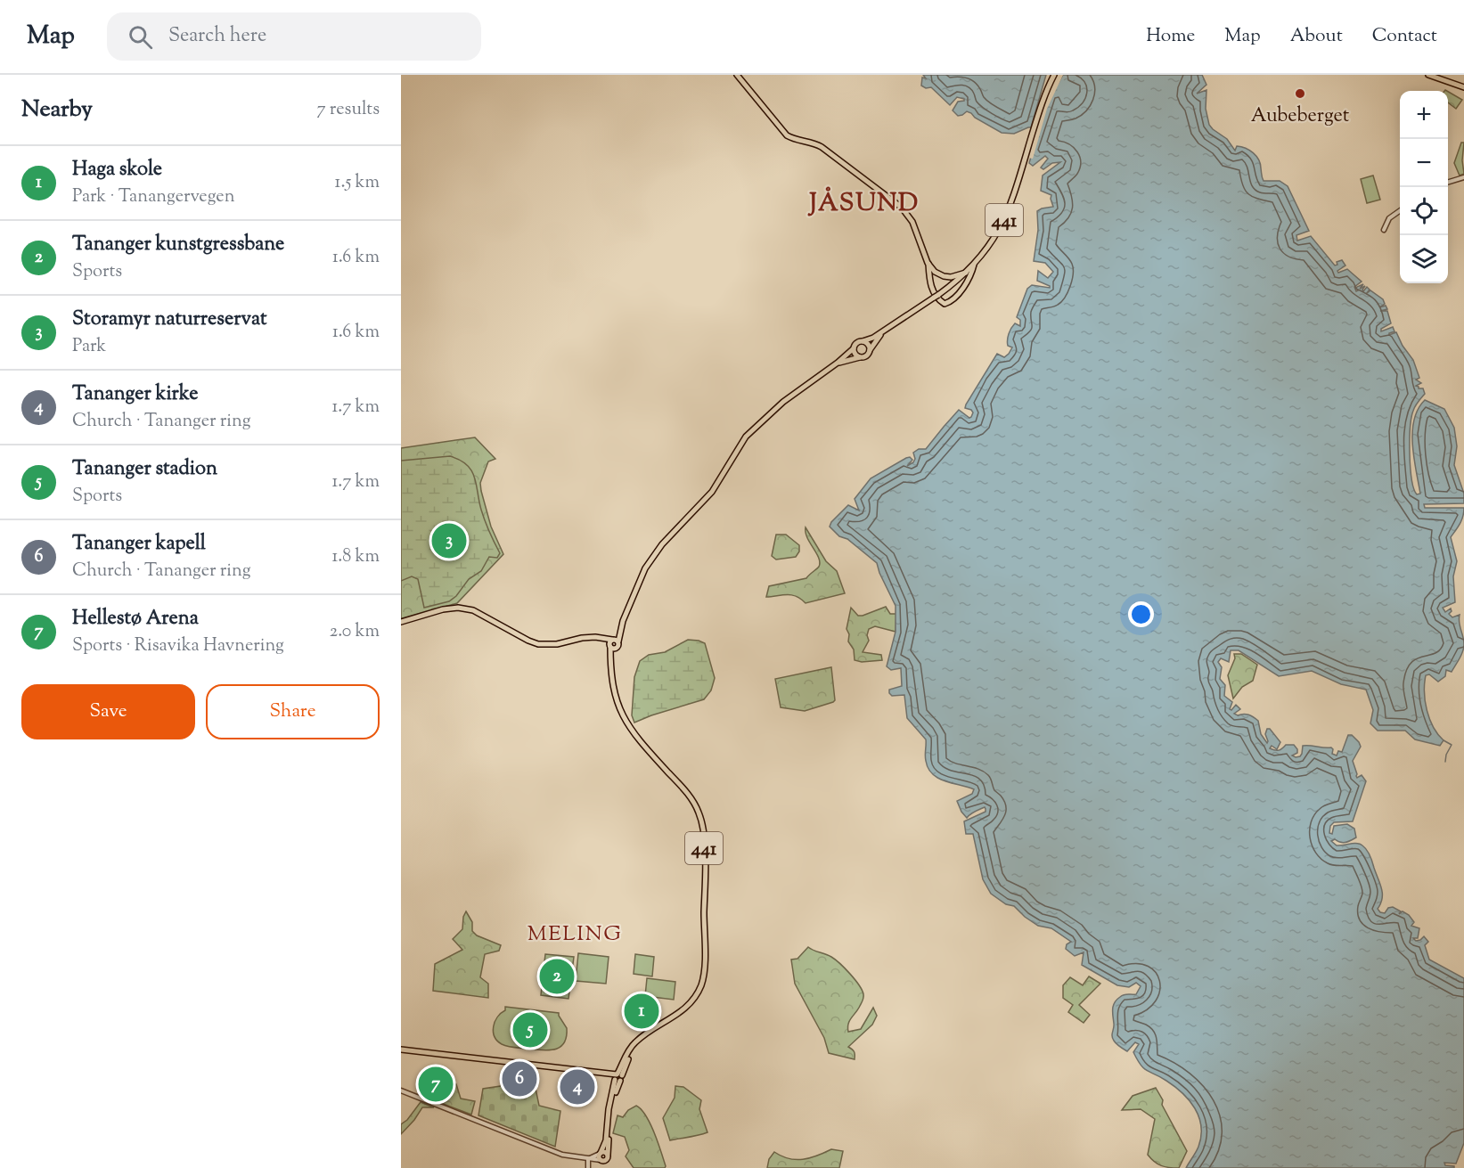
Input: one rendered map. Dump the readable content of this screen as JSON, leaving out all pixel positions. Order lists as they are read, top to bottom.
{
  "streets": {
    "main road": ["441"]
  },
  "districts": ["JÅSUND", "MELING"],
  "places": ["Aubeberget"],
  "page": {
    "header": "Map",
    "search": "Search here",
    "nav": [
      "Home",
      "Map",
      "About",
      "Contact"
    ],
    "heading": ["Nearby", "7 results"],
    "map_buttons": ["+", "−"],
    "list": [
      {
        "mark": "1",
        "name": "Haga skole",
        "note": "Park · Tanangervegen",
        "value": "1.5 km"
      },
      {
        "mark": "2",
        "name": "Tananger kunstgressbane",
        "note": "Sports",
        "value": "1.6 km"
      },
      {
        "mark": "3",
        "name": "Storamyr naturreservat",
        "note": "Park",
        "value": "1.6 km"
      },
      {
        "mark": "4",
        "name": "Tananger kirke",
        "note": "Church · Tananger ring",
        "value": "1.7 km"
      },
      {
        "mark": "5",
        "name": "Tananger stadion",
        "note": "Sports",
        "value": "1.7 km"
      },
      {
        "mark": "6",
        "name": "Tananger kapell",
        "note": "Church · Tananger ring",
        "value": "1.8 km"
      },
      {
        "mark": "7",
        "name": "Hellestø Arena",
        "note": "Sports · Risavika Havnering",
        "value": "2.0 km"
      }
    ],
    "pins": [
      "3",
      "2",
      "1",
      "5",
      "6",
      "7",
      "4"
    ],
    "buttons": ["Save", "Share"]
  }
}
